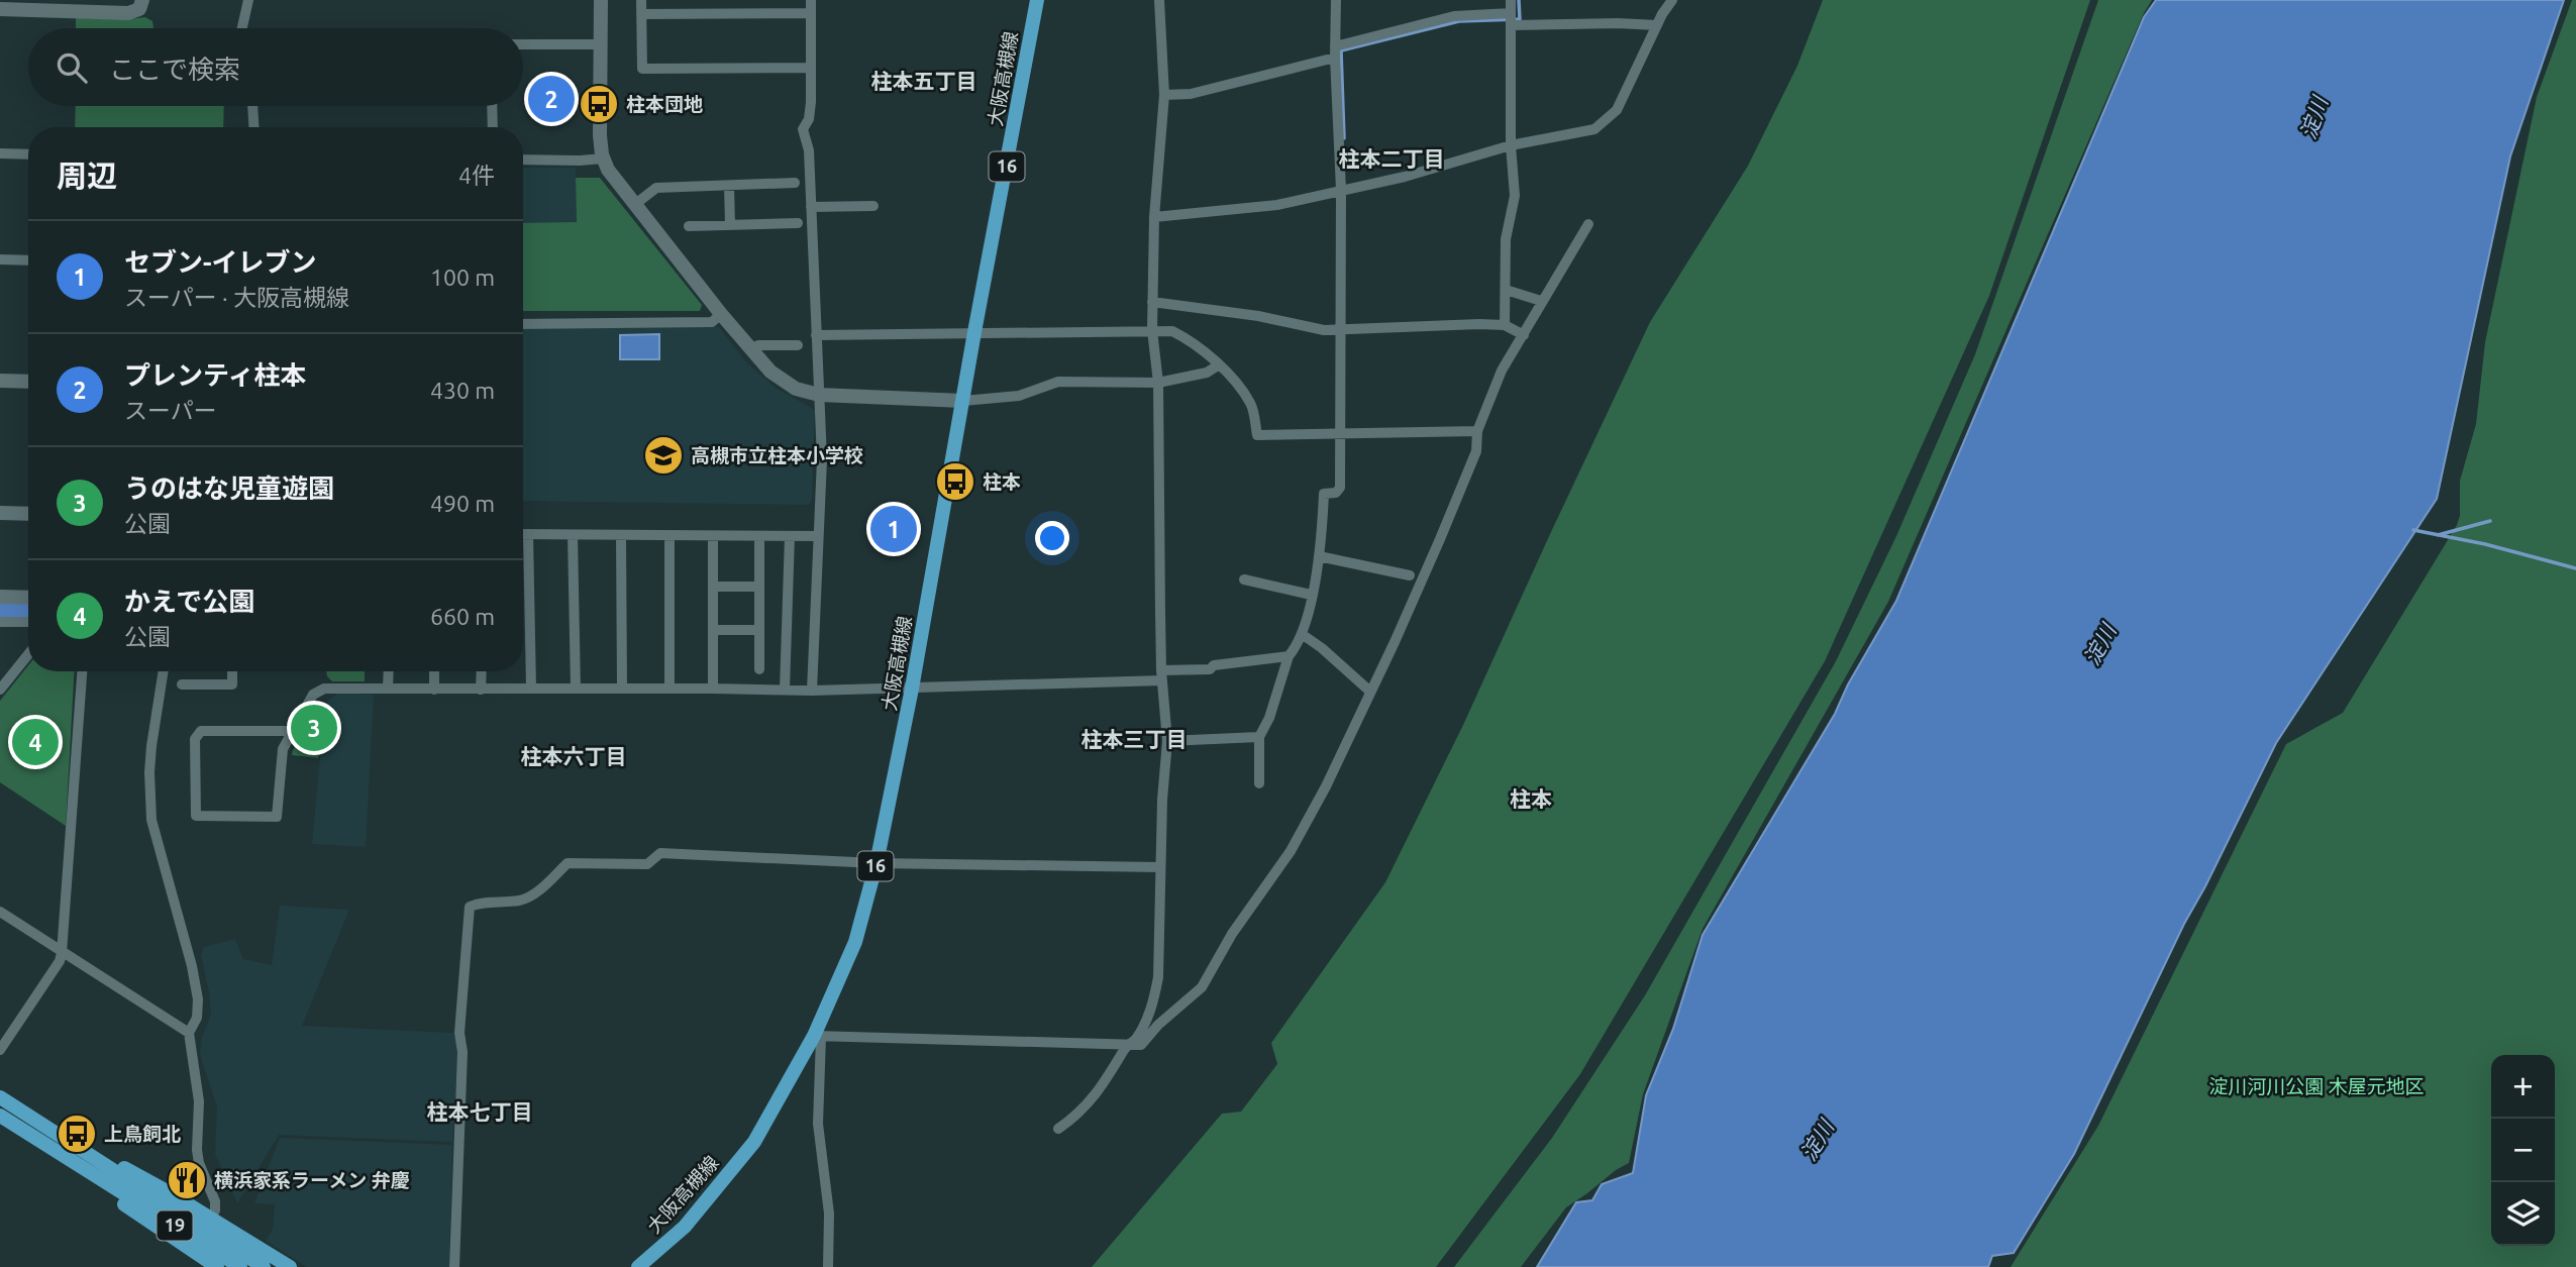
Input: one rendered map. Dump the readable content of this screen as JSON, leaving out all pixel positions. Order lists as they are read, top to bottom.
{
  "streets": {
    "main road": ["大阪高槻線", "16", "19"]
  },
  "districts": [
    "柱本五丁目",
    "柱本二丁目",
    "柱本三丁目",
    "柱本六丁目",
    "柱本",
    "柱本七丁目"
  ],
  "water": ["淀川"],
  "parks": ["淀川河川公園 木屋元地区"],
  "places": {
    "bus stop": ["柱本団地", "柱本", "上鳥飼北"],
    "school or university": ["高槻市立柱本小学校"],
    "restaurant": ["横浜家系ラーメン 弁慶"]
  },
  "page": {
    "search": "ここで検索",
    "pins": [
      "2",
      "1",
      "3",
      "4"
    ],
    "heading": ["周辺", "4件"],
    "list": [
      {
        "mark": "1",
        "name": "セブン-イレブン",
        "note": "スーパー · 大阪高槻線",
        "value": "100 m"
      },
      {
        "mark": "2",
        "name": "プレンティ柱本",
        "note": "スーパー",
        "value": "430 m"
      },
      {
        "mark": "3",
        "name": "うのはな児童遊園",
        "note": "公園",
        "value": "490 m"
      },
      {
        "mark": "4",
        "name": "かえで公園",
        "note": "公園",
        "value": "660 m"
      }
    ],
    "map_buttons": ["+", "−"]
  }
}
